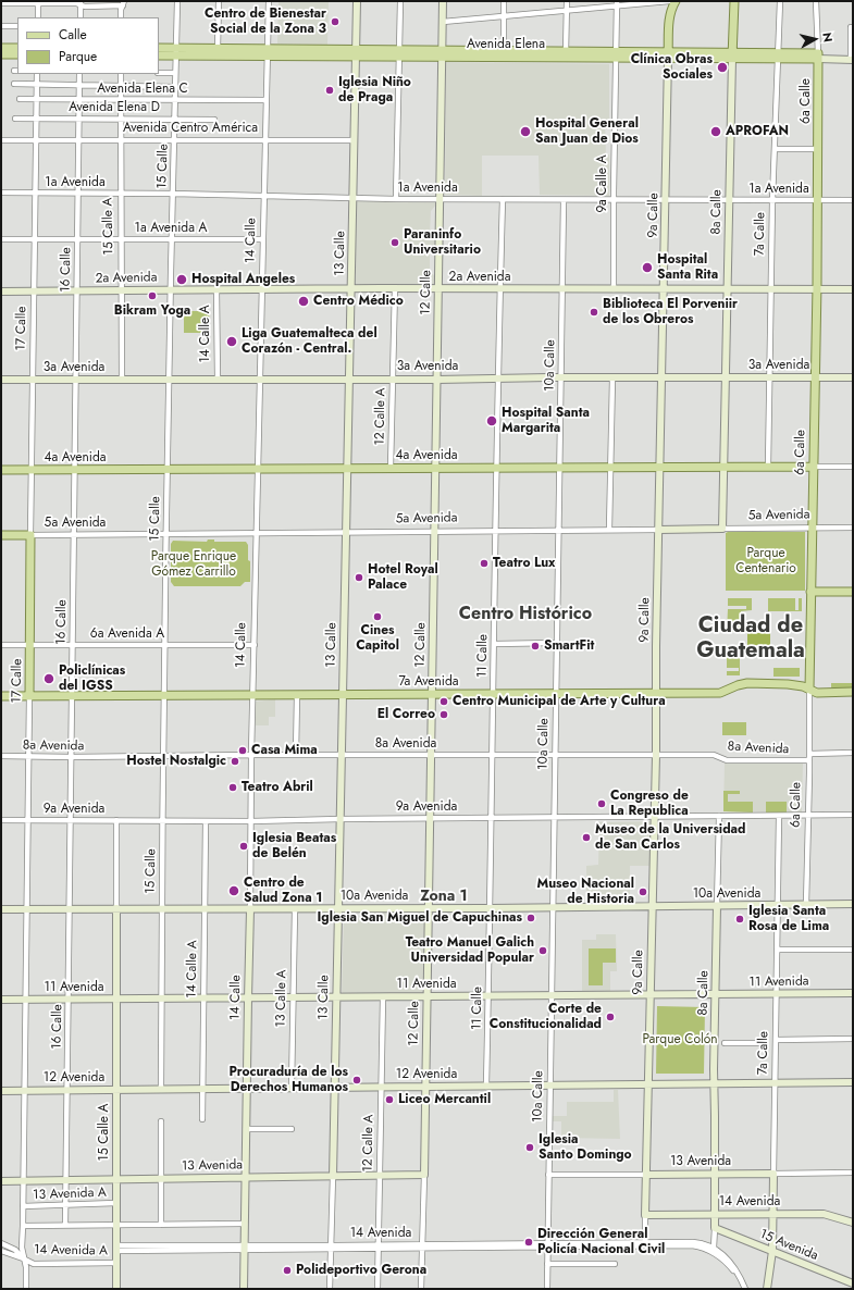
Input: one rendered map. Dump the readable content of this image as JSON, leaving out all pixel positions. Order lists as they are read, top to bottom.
{
  "streets": {
    "main road": [
      "Avenida Elena",
      "6a Calle",
      "8a Calle",
      "9a Calle",
      "17 Calle",
      "4a Avenida",
      "5a Avenida",
      "7a Avenida"
    ],
    "street": [
      "Avenida Elena C",
      "Avenida Elena D",
      "Avenida Centro América",
      "15 Calle",
      "1a Avenida",
      "9a Calle A",
      "15 Calle A",
      "1a Avenida A",
      "7a Calle",
      "14 Calle",
      "13 Calle",
      "16 Calle",
      "2a Avenida",
      "12 Calle",
      "14 Calle A",
      "10a Calle",
      "3a Avenida",
      "12 Calle A",
      "6a Avenida A",
      "11 Calle",
      "8a Avenida",
      "9a Avenida",
      "10a Avenida",
      "11 Avenida",
      "13 Calle A",
      "12 Avenida",
      "13 Avenida",
      "13 Avenida A",
      "14 Avenida",
      "15 Avenida",
      "14 Avenida A"
    ]
  },
  "crossings": [
    ["Avenida Elena", "6a Calle"],
    ["Avenida Elena", "15 Calle"],
    ["Avenida Elena", "9a Calle A"],
    ["Avenida Elena", "8a Calle"],
    ["Avenida Elena", "9a Calle"],
    ["Avenida Elena", "7a Calle"],
    ["Avenida Elena", "14 Calle"],
    ["Avenida Elena", "13 Calle"],
    ["Avenida Elena", "12 Calle"],
    ["Avenida Elena C", "15 Calle"],
    ["Avenida Elena C", "15 Calle A"],
    ["Avenida Elena C", "14 Calle"],
    ["Avenida Elena C", "16 Calle"],
    ["Avenida Elena C", "17 Calle"],
    ["6a Calle", "1a Avenida"],
    ["6a Calle", "2a Avenida"],
    ["6a Calle", "3a Avenida"],
    ["6a Calle", "4a Avenida"],
    ["6a Calle", "5a Avenida"],
    ["6a Calle", "7a Avenida"],
    ["6a Calle", "8a Avenida"],
    ["6a Calle", "9a Avenida"],
    ["6a Calle", "10a Avenida"],
    ["Avenida Elena D", "15 Calle"],
    ["Avenida Elena D", "15 Calle A"],
    ["Avenida Elena D", "16 Calle"],
    ["Avenida Elena D", "17 Calle"],
    ["Avenida Centro América", "15 Calle"],
    ["Avenida Centro América", "15 Calle A"],
    ["Avenida Centro América", "14 Calle"],
    ["Avenida Centro América", "13 Calle"],
    ["Avenida Centro América", "16 Calle"],
    ["Avenida Centro América", "17 Calle"],
    ["15 Calle", "1a Avenida"],
    ["15 Calle", "1a Avenida A"],
    ["15 Calle", "2a Avenida"],
    ["15 Calle", "3a Avenida"],
    ["15 Calle", "4a Avenida"],
    ["15 Calle", "5a Avenida"],
    ["15 Calle", "6a Avenida A"],
    ["15 Calle", "7a Avenida"],
    ["15 Calle", "8a Avenida"],
    ["15 Calle", "9a Avenida"],
    ["15 Calle", "10a Avenida"],
    ["15 Calle", "11 Avenida"],
    ["15 Calle", "12 Avenida"],
    ["1a Avenida", "9a Calle A"],
    ["1a Avenida", "8a Calle"],
    ["1a Avenida", "9a Calle"],
    ["1a Avenida", "15 Calle A"],
    ["1a Avenida", "7a Calle"],
    ["1a Avenida", "14 Calle"],
    ["1a Avenida", "13 Calle"],
    ["1a Avenida", "16 Calle"],
    ["1a Avenida", "12 Calle"],
    ["1a Avenida", "17 Calle"],
    ["1a Avenida", "10a Calle"],
    ["1a Avenida", "11 Calle"],
    ["9a Calle A", "2a Avenida"],
    ["8a Calle", "2a Avenida"],
    ["8a Calle", "3a Avenida"],
    ["8a Calle", "4a Avenida"],
    ["8a Calle", "5a Avenida"],
    ["8a Calle", "9a Avenida"],
    ["8a Calle", "10a Avenida"],
    ["8a Calle", "11 Avenida"],
    ["8a Calle", "12 Avenida"],
    ["8a Calle", "13 Avenida"],
    ["8a Calle", "14 Avenida"],
    ["8a Calle", "15 Avenida"],
    ["9a Calle", "2a Avenida"],
    ["9a Calle", "3a Avenida"],
    ["9a Calle", "4a Avenida"],
    ["9a Calle", "5a Avenida"],
    ["9a Calle", "7a Avenida"],
    ["9a Calle", "8a Avenida"],
    ["9a Calle", "9a Avenida"],
    ["9a Calle", "10a Avenida"],
    ["9a Calle", "11 Avenida"],
    ["9a Calle", "12 Avenida"],
    ["9a Calle", "13 Avenida"],
    ["9a Calle", "14 Avenida"],
    ["15 Calle A", "1a Avenida A"],
    ["15 Calle A", "2a Avenida"],
    ["15 Calle A", "3a Avenida"],
    ["15 Calle A", "9a Avenida"],
    ["15 Calle A", "10a Avenida"],
    ["15 Calle A", "11 Avenida"],
    ["15 Calle A", "12 Avenida"],
    ["15 Calle A", "13 Avenida"],
    ["15 Calle A", "13 Avenida A"],
    ["15 Calle A", "14 Avenida"],
    ["15 Calle A", "14 Avenida A"],
    ["1a Avenida A", "14 Calle"],
    ["1a Avenida A", "16 Calle"],
    ["1a Avenida A", "17 Calle"],
    ["7a Calle", "2a Avenida"],
    ["7a Calle", "3a Avenida"],
    ["7a Calle", "4a Avenida"],
    ["7a Calle", "9a Avenida"],
    ["7a Calle", "10a Avenida"],
    ["7a Calle", "11 Avenida"],
    ["7a Calle", "12 Avenida"],
    ["7a Calle", "13 Avenida"],
    ["7a Calle", "14 Avenida"],
    ["7a Calle", "15 Avenida"],
    ["14 Calle", "2a Avenida"],
    ["14 Calle", "3a Avenida"],
    ["14 Calle", "4a Avenida"],
    ["14 Calle", "5a Avenida"],
    ["14 Calle", "6a Avenida A"],
    ["14 Calle", "7a Avenida"],
    ["14 Calle", "8a Avenida"],
    ["14 Calle", "9a Avenida"],
    ["14 Calle", "10a Avenida"],
    ["14 Calle", "11 Avenida"],
    ["14 Calle", "12 Avenida"],
    ["14 Calle", "13 Avenida"],
    ["14 Calle", "14 Avenida"],
    ["13 Calle", "2a Avenida"],
    ["13 Calle", "3a Avenida"],
    ["13 Calle", "4a Avenida"],
    ["13 Calle", "5a Avenida"],
    ["13 Calle", "7a Avenida"],
    ["13 Calle", "8a Avenida"],
    ["13 Calle", "9a Avenida"],
    ["13 Calle", "10a Avenida"],
    ["13 Calle", "11 Avenida"],
    ["13 Calle", "12 Avenida"],
    ["13 Calle", "13 Avenida"],
    ["13 Calle", "14 Avenida"],
    ["16 Calle", "2a Avenida"],
    ["16 Calle", "3a Avenida"],
    ["16 Calle", "4a Avenida"],
    ["16 Calle", "5a Avenida"],
    ["16 Calle", "6a Avenida A"],
    ["16 Calle", "7a Avenida"],
    ["16 Calle", "8a Avenida"],
    ["16 Calle", "9a Avenida"],
    ["16 Calle", "10a Avenida"],
    ["16 Calle", "11 Avenida"],
    ["16 Calle", "12 Avenida"],
    ["16 Calle", "13 Avenida"],
    ["16 Calle", "13 Avenida A"],
    ["2a Avenida", "12 Calle"],
    ["2a Avenida", "17 Calle"],
    ["2a Avenida", "14 Calle A"],
    ["2a Avenida", "10a Calle"],
    ["2a Avenida", "12 Calle A"],
    ["2a Avenida", "11 Calle"],
    ["12 Calle", "3a Avenida"],
    ["12 Calle", "4a Avenida"],
    ["12 Calle", "5a Avenida"],
    ["12 Calle", "7a Avenida"],
    ["12 Calle", "8a Avenida"],
    ["12 Calle", "9a Avenida"],
    ["12 Calle", "10a Avenida"],
    ["12 Calle", "11 Avenida"],
    ["12 Calle", "12 Avenida"],
    ["12 Calle", "13 Avenida"],
    ["12 Calle", "14 Avenida"],
    ["17 Calle", "3a Avenida"],
    ["17 Calle", "4a Avenida"],
    ["17 Calle", "5a Avenida"],
    ["17 Calle", "6a Avenida A"],
    ["17 Calle", "7a Avenida"],
    ["17 Calle", "8a Avenida"],
    ["17 Calle", "9a Avenida"],
    ["17 Calle", "10a Avenida"],
    ["17 Calle", "11 Avenida"],
    ["17 Calle", "12 Avenida"],
    ["17 Calle", "13 Avenida"],
    ["17 Calle", "13 Avenida A"],
    ["17 Calle", "14 Avenida A"],
    ["14 Calle A", "3a Avenida"],
    ["14 Calle A", "9a Avenida"],
    ["14 Calle A", "10a Avenida"],
    ["14 Calle A", "11 Avenida"],
    ["14 Calle A", "12 Avenida"],
    ["10a Calle", "3a Avenida"],
    ["10a Calle", "4a Avenida"],
    ["10a Calle", "5a Avenida"],
    ["10a Calle", "7a Avenida"],
    ["10a Calle", "8a Avenida"],
    ["10a Calle", "9a Avenida"],
    ["10a Calle", "10a Avenida"],
    ["10a Calle", "11 Avenida"],
    ["10a Calle", "12 Avenida"],
    ["10a Calle", "13 Avenida"],
    ["10a Calle", "14 Avenida"],
    ["3a Avenida", "12 Calle A"],
    ["3a Avenida", "11 Calle"],
    ["12 Calle A", "4a Avenida"],
    ["12 Calle A", "11 Avenida"],
    ["12 Calle A", "12 Avenida"],
    ["12 Calle A", "13 Avenida"],
    ["12 Calle A", "14 Avenida"],
    ["4a Avenida", "11 Calle"],
    ["5a Avenida", "11 Calle"],
    ["11 Calle", "7a Avenida"],
    ["11 Calle", "8a Avenida"],
    ["11 Calle", "9a Avenida"],
    ["11 Calle", "10a Avenida"],
    ["11 Calle", "11 Avenida"],
    ["11 Calle", "12 Avenida"],
    ["10a Avenida", "13 Calle A"],
    ["11 Avenida", "13 Calle A"],
    ["13 Calle A", "12 Avenida"]
  ],
  "districts": ["Centro Histórico", "Ciudad de Guatemala", "Zona 1"],
  "parks": ["Parque Centenario", "Parque Enrique Gómez Carrillo", "Parque Colón"],
  "places": [
    "Centro de Bienestar Social de la Zona 3",
    "Clínica Obras Sociales",
    "Iglesia Niño de Praga",
    "Hospital General San Juan de Dios",
    "APROFAN",
    "Paraninfo Universitario",
    "Hospital Santa Rita",
    "Hospital Angeles",
    "Bikram Yoga",
    "Centro Médico",
    "Biblioteca El Porveniir de los Obreros",
    "Liga Guatemalteca del Corazón - Central.",
    "Hospital Santa Margarita",
    "Teatro Lux",
    "Hotel Royal Palace",
    "Cines Capitol",
    "SmartFit",
    "Policlínicas del IGSS",
    "Centro Municipal de Arte y Cultura",
    "El Correo",
    "Casa Mima",
    "Hostel Nostalgic",
    "Teatro Abril",
    "Congreso de La Republica",
    "Museo de la Universidad de San Carlos",
    "Iglesia Beatas de Belén",
    "Centro de Salud Zona 1",
    "Museo Nacional de Historia",
    "Iglesia San Miguel de Capuchinas",
    "Iglesia Santa Rosa de Lima",
    "Teatro Manuel Galich Universidad Popular",
    "Corte de Constitucionalidad",
    "Procuraduría de los Derechos Humanos",
    "Liceo Mercantil",
    "Iglesia Santo Domingo",
    "Dirección General Policía Nacional Civil",
    "Polideportivo Gerona"
  ],
  "legend": ["Calle", "Parque"],
  "north": "right"
}
